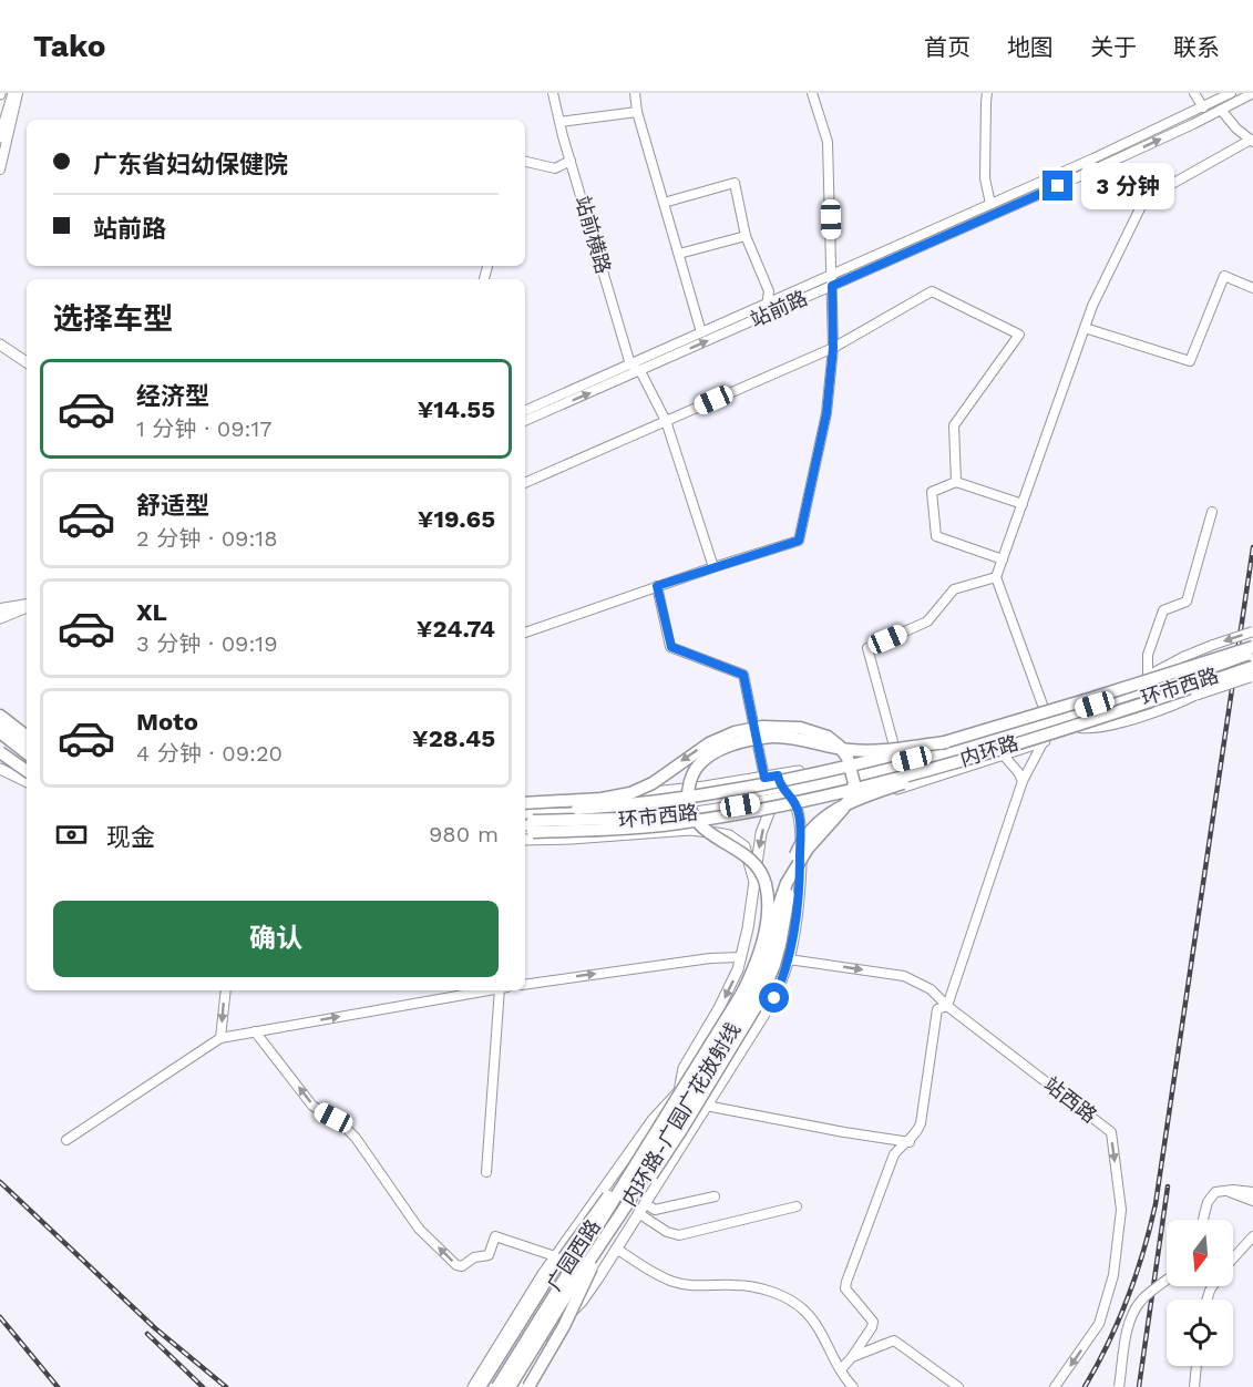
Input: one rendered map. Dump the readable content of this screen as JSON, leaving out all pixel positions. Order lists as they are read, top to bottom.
{
  "streets": {
    "highway": ["内环路", "内环路-广园广花放射线"],
    "main road": ["环市西路", "广园西路"],
    "street": ["站前横路", "站前路", "站西路"]
  },
  "crossings": [
    ["站前横路", "站前路"],
    ["环市西路", "内环路"],
    ["内环路", "内环路-广园广花放射线"]
  ],
  "north": "bottom",
  "page": {
    "header": "Tako",
    "nav": [
      "首页",
      "地图",
      "关于",
      "联系"
    ],
    "banner": ["广东省妇幼保健院", "站前路"],
    "bubble": "3 分钟",
    "heading": "选择车型",
    "list": [
      {
        "name": "经济型",
        "note": "1 分钟 · 09:17",
        "value": "¥14.55"
      },
      {
        "name": "舒适型",
        "note": "2 分钟 · 09:18",
        "value": "¥19.65"
      },
      {
        "name": "XL",
        "note": "3 分钟 · 09:19",
        "value": "¥24.74"
      },
      {
        "name": "Moto",
        "note": "4 分钟 · 09:20",
        "value": "¥28.45"
      }
    ],
    "pay": ["现金", "980 m"],
    "buttons": "确认"
  }
}
